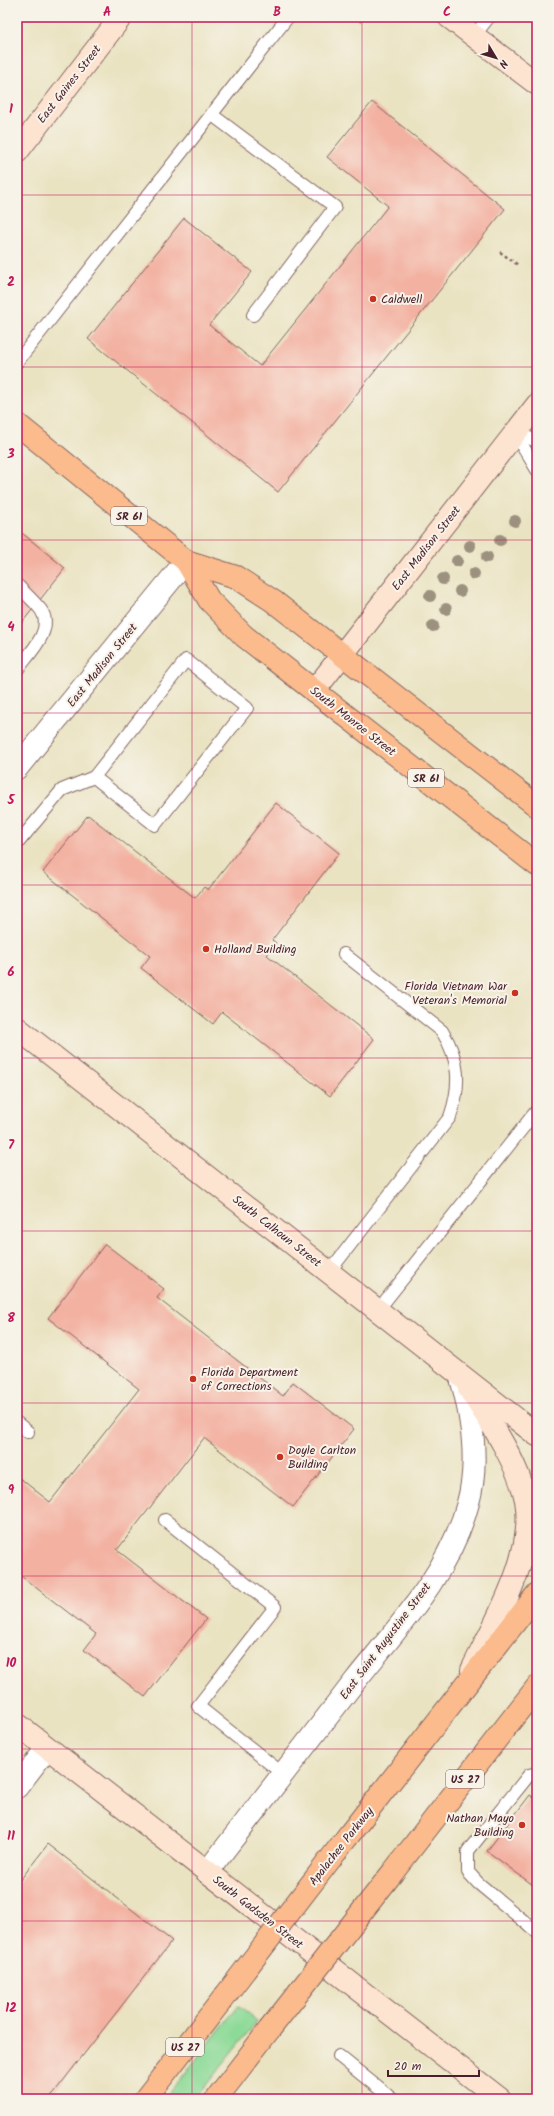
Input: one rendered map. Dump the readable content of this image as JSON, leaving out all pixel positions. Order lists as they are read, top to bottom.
{
  "streets": {
    "main road": [
      "SR 61",
      "South Monroe Street",
      "US 27",
      "Apalachee Parkway"
    ],
    "street": [
      "East Gaines Street",
      "East Madison Street",
      "South Calhoun Street",
      "East Saint Augustine Street",
      "South Gadsden Street"
    ]
  },
  "crossings": [
    ["East Madison Street", "South Monroe Street"],
    ["South Calhoun Street", "East Saint Augustine Street"],
    ["East Saint Augustine Street", "South Gadsden Street"]
  ],
  "places": [
    "Caldwell",
    "Holland Building",
    "Florida Vietnam War Veteran's Memorial",
    "Florida Department of Corrections",
    "Doyle Carlton Building",
    "Nathan Mayo Building"
  ],
  "scale_bar": "20 m",
  "north": "bottom right",
  "grid": {
    "columns": ["A", "B", "C"],
    "rows": [
      "1",
      "2",
      "3",
      "4",
      "5",
      "6",
      "7",
      "8",
      "9",
      "10",
      "11",
      "12"
    ]
  }
}
